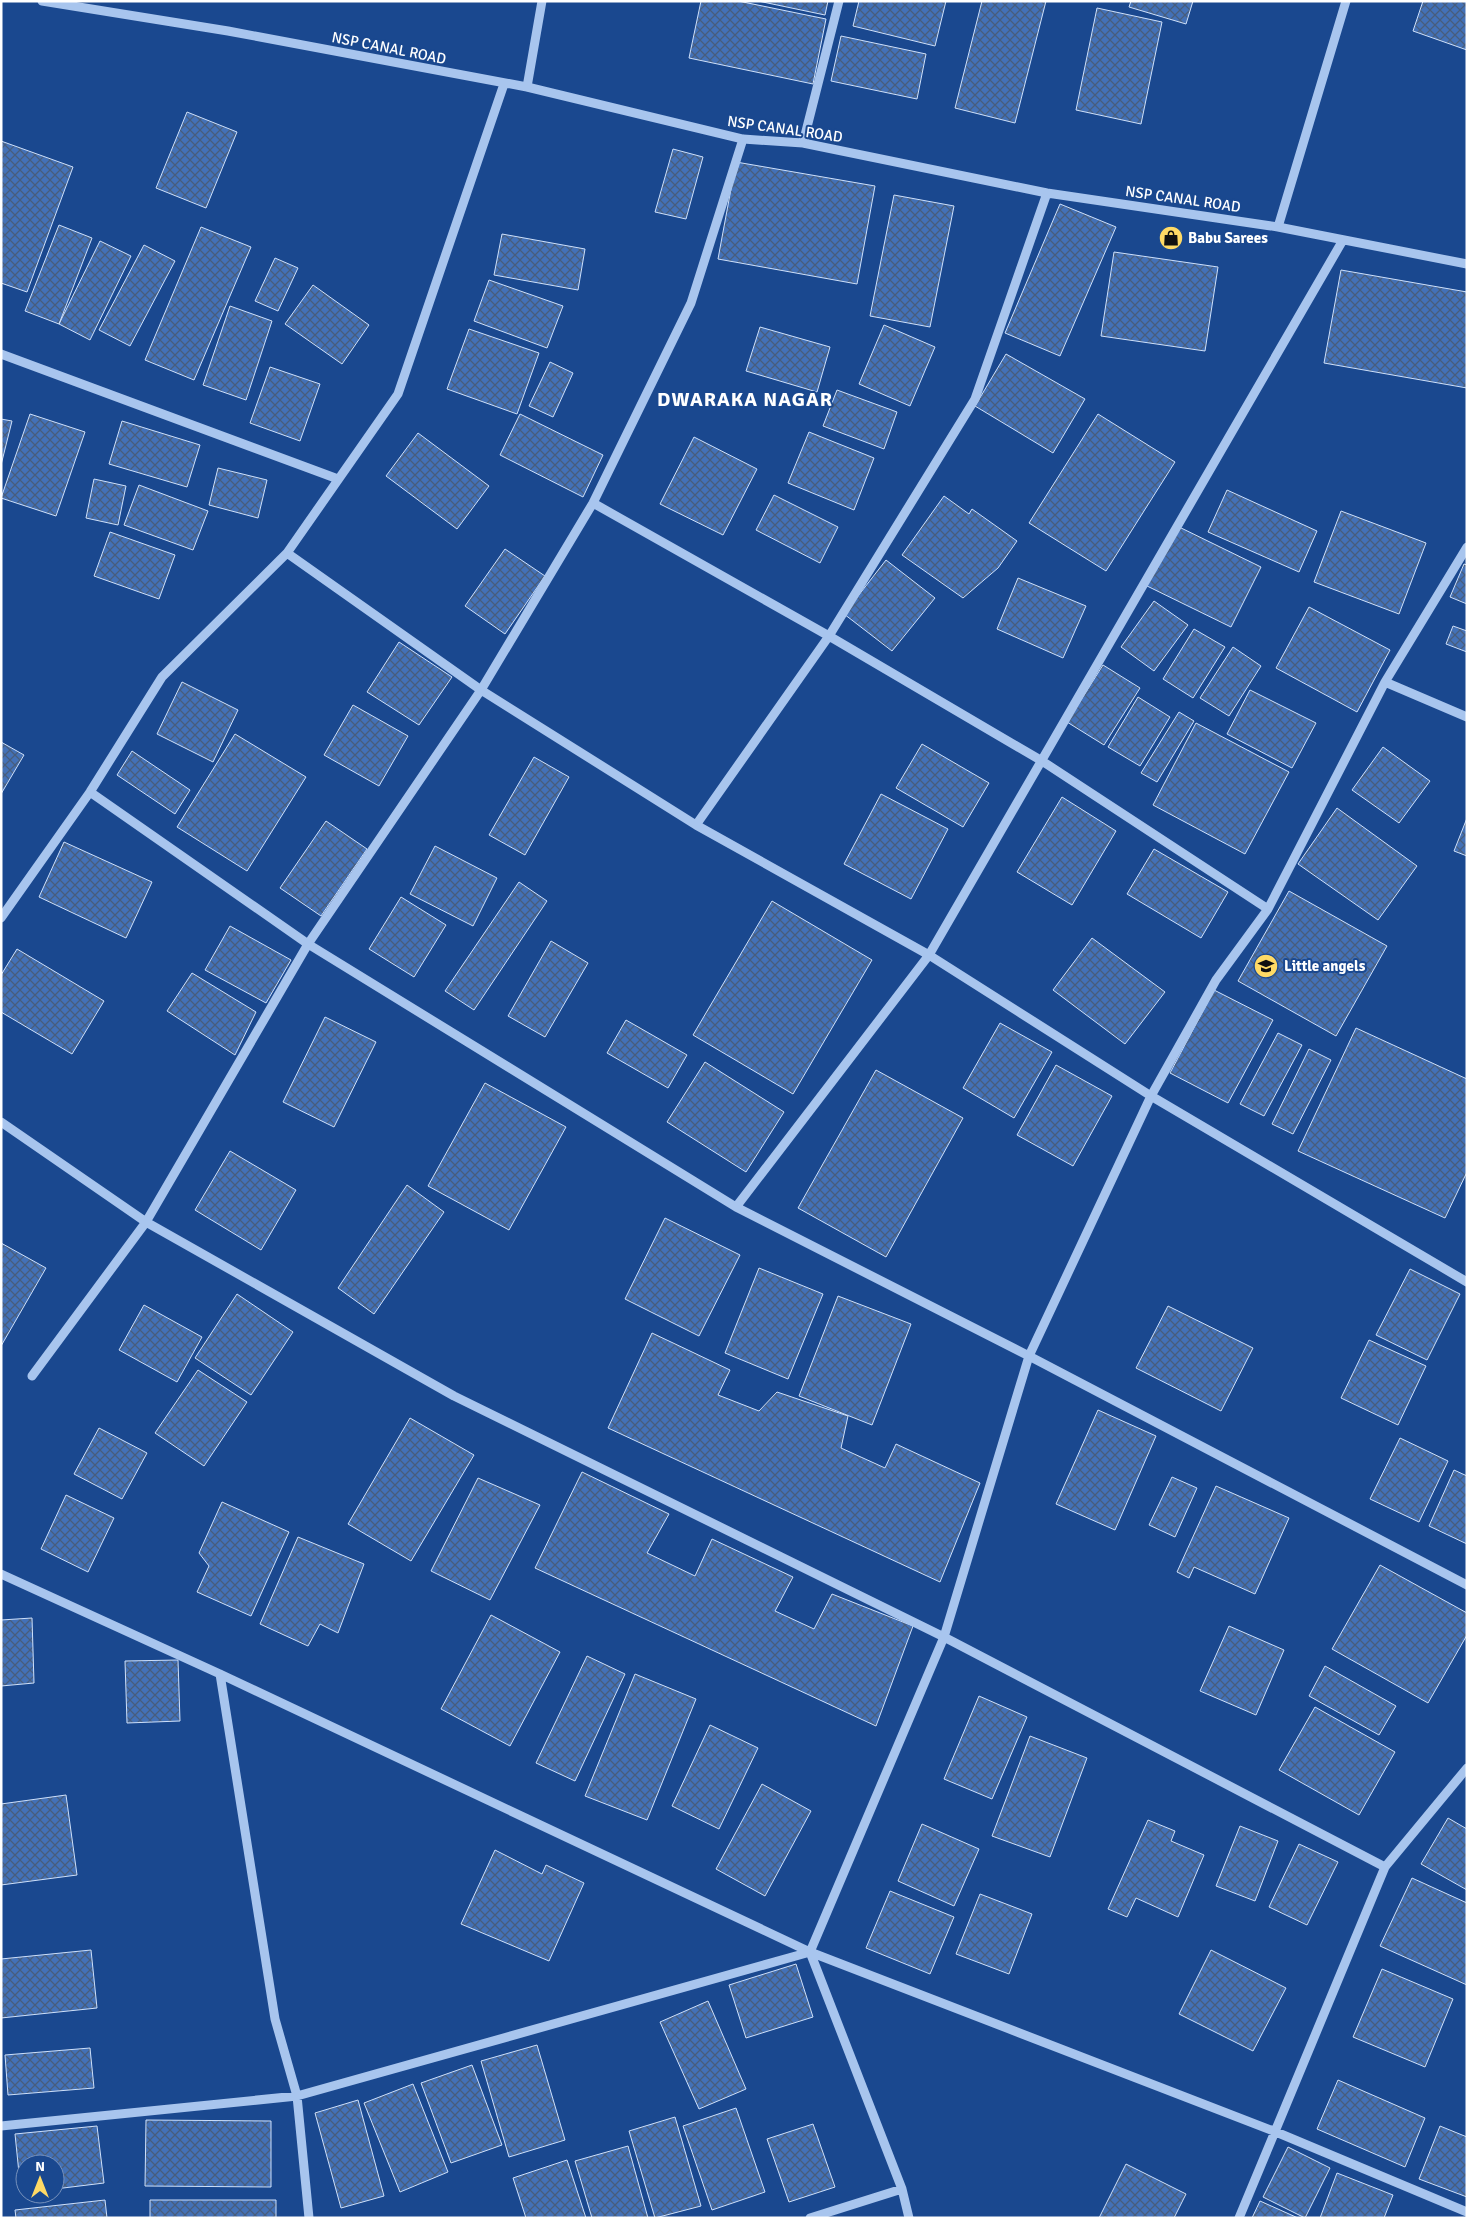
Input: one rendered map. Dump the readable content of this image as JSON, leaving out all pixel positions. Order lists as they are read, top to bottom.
{
  "streets": {
    "street": ["NSP CANAL ROAD"]
  },
  "districts": ["DWARAKA NAGAR"],
  "places": {
    "shop": ["Babu Sarees"],
    "school or university": ["Little angels"]
  },
  "north": "top"
}
